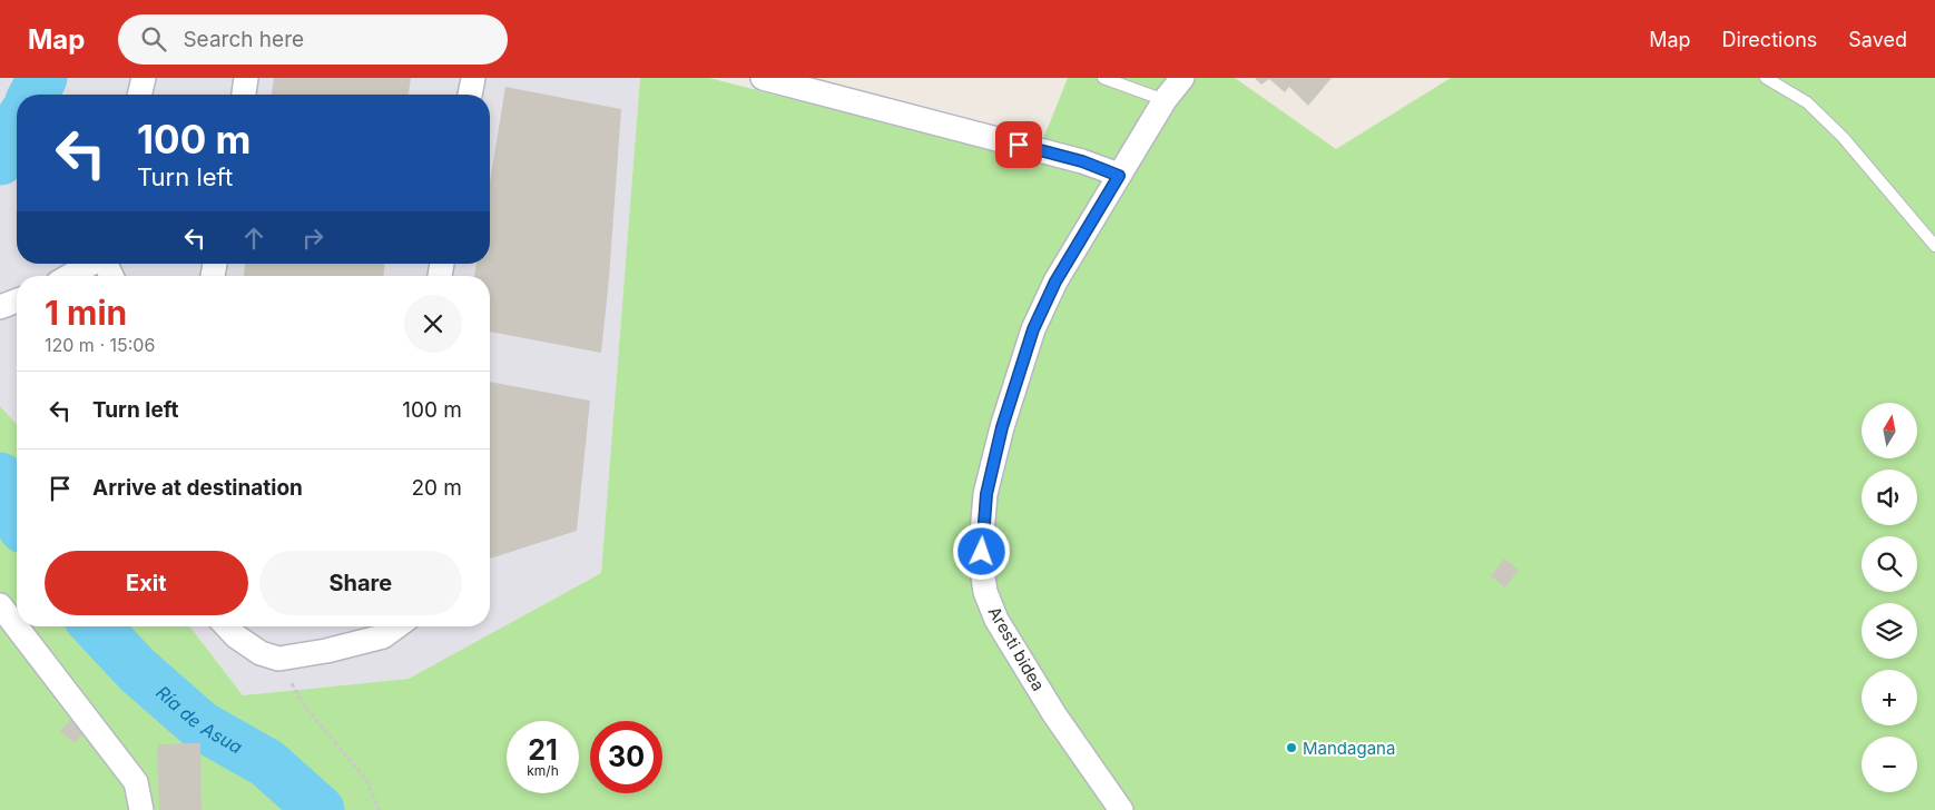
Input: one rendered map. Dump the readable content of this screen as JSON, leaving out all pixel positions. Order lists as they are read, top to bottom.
{
  "streets": {
    "street": ["Aresti bidea"]
  },
  "water": ["Ría de Asua"],
  "places": ["Mandagana"],
  "north": "top",
  "page": {
    "header": "Map",
    "search": "Search here",
    "nav": ["Map", "Directions", "Saved"],
    "turn": ["100 m", "Turn left"],
    "heading": ["1 min", "120 m · 15:06"],
    "list": [
      {
        "name": "Turn left",
        "value": "100 m"
      },
      {
        "name": "Arrive at destination",
        "value": "20 m"
      }
    ],
    "map_buttons": ["+", "−"],
    "buttons": ["Exit", "Share"],
    "speed": "21 km/h",
    "limit": "30"
  }
}
